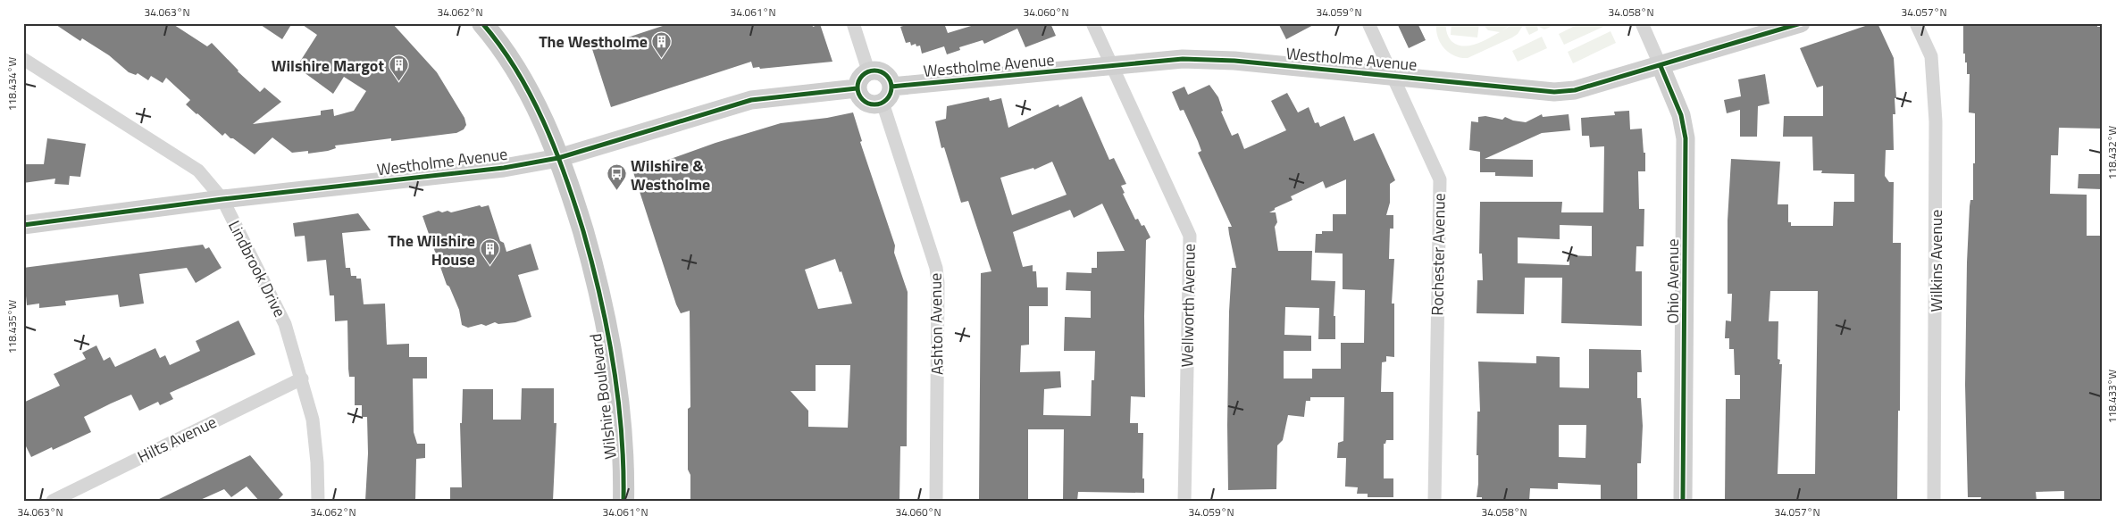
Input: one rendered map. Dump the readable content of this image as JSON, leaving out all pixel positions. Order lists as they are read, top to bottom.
{
  "streets": {
    "main road": ["Wilshire Boulevard"],
    "street": [
      "Westholme Avenue",
      "Rochester Avenue",
      "Wilkins Avenue",
      "Lindbrook Drive",
      "Ohio Avenue",
      "Wellworth Avenue",
      "Ashton Avenue",
      "Hilts Avenue"
    ]
  },
  "crossings": [
    ["Westholme Avenue", "Rochester Avenue"],
    ["Westholme Avenue", "Lindbrook Drive"],
    ["Westholme Avenue", "Ohio Avenue"],
    ["Westholme Avenue", "Wellworth Avenue"],
    ["Westholme Avenue", "Ashton Avenue"],
    ["Westholme Avenue", "Wilshire Boulevard"],
    ["Lindbrook Drive", "Hilts Avenue"]
  ],
  "places": {
    "building": ["The Westholme", "Wilshire Margot", "The Wilshire House"],
    "bus stop": ["Wilshire & Westholme"]
  },
  "coordinates": [
    "34.063°N",
    "34.062°N",
    "34.061°N",
    "34.060°N",
    "34.059°N",
    "34.058°N",
    "34.057°N",
    "118.434°W",
    "118.432°W",
    "118.435°W",
    "118.433°W"
  ]
}
